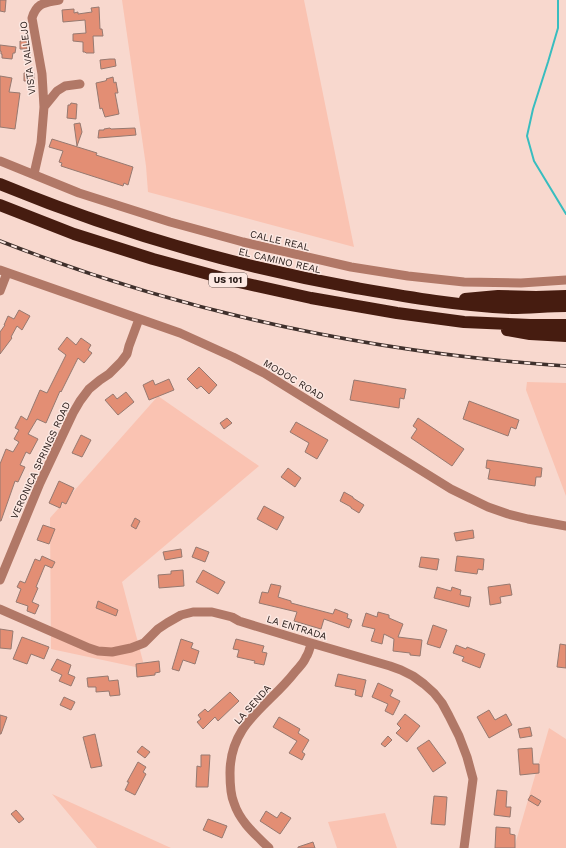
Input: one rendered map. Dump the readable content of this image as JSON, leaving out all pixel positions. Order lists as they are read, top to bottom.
{
  "streets": {
    "highway": ["EL CAMINO REAL", "US 101"],
    "street": [
      "VISTA VALLEJO",
      "CALLE REAL",
      "MODOC ROAD",
      "VERONICA SPRINGS ROAD",
      "LA ENTRADA",
      "LA SENDA"
    ]
  },
  "crossings": [
    ["VISTA VALLEJO", "CALLE REAL"],
    ["MODOC ROAD", "VERONICA SPRINGS ROAD"],
    ["LA ENTRADA", "LA SENDA"]
  ]
}
